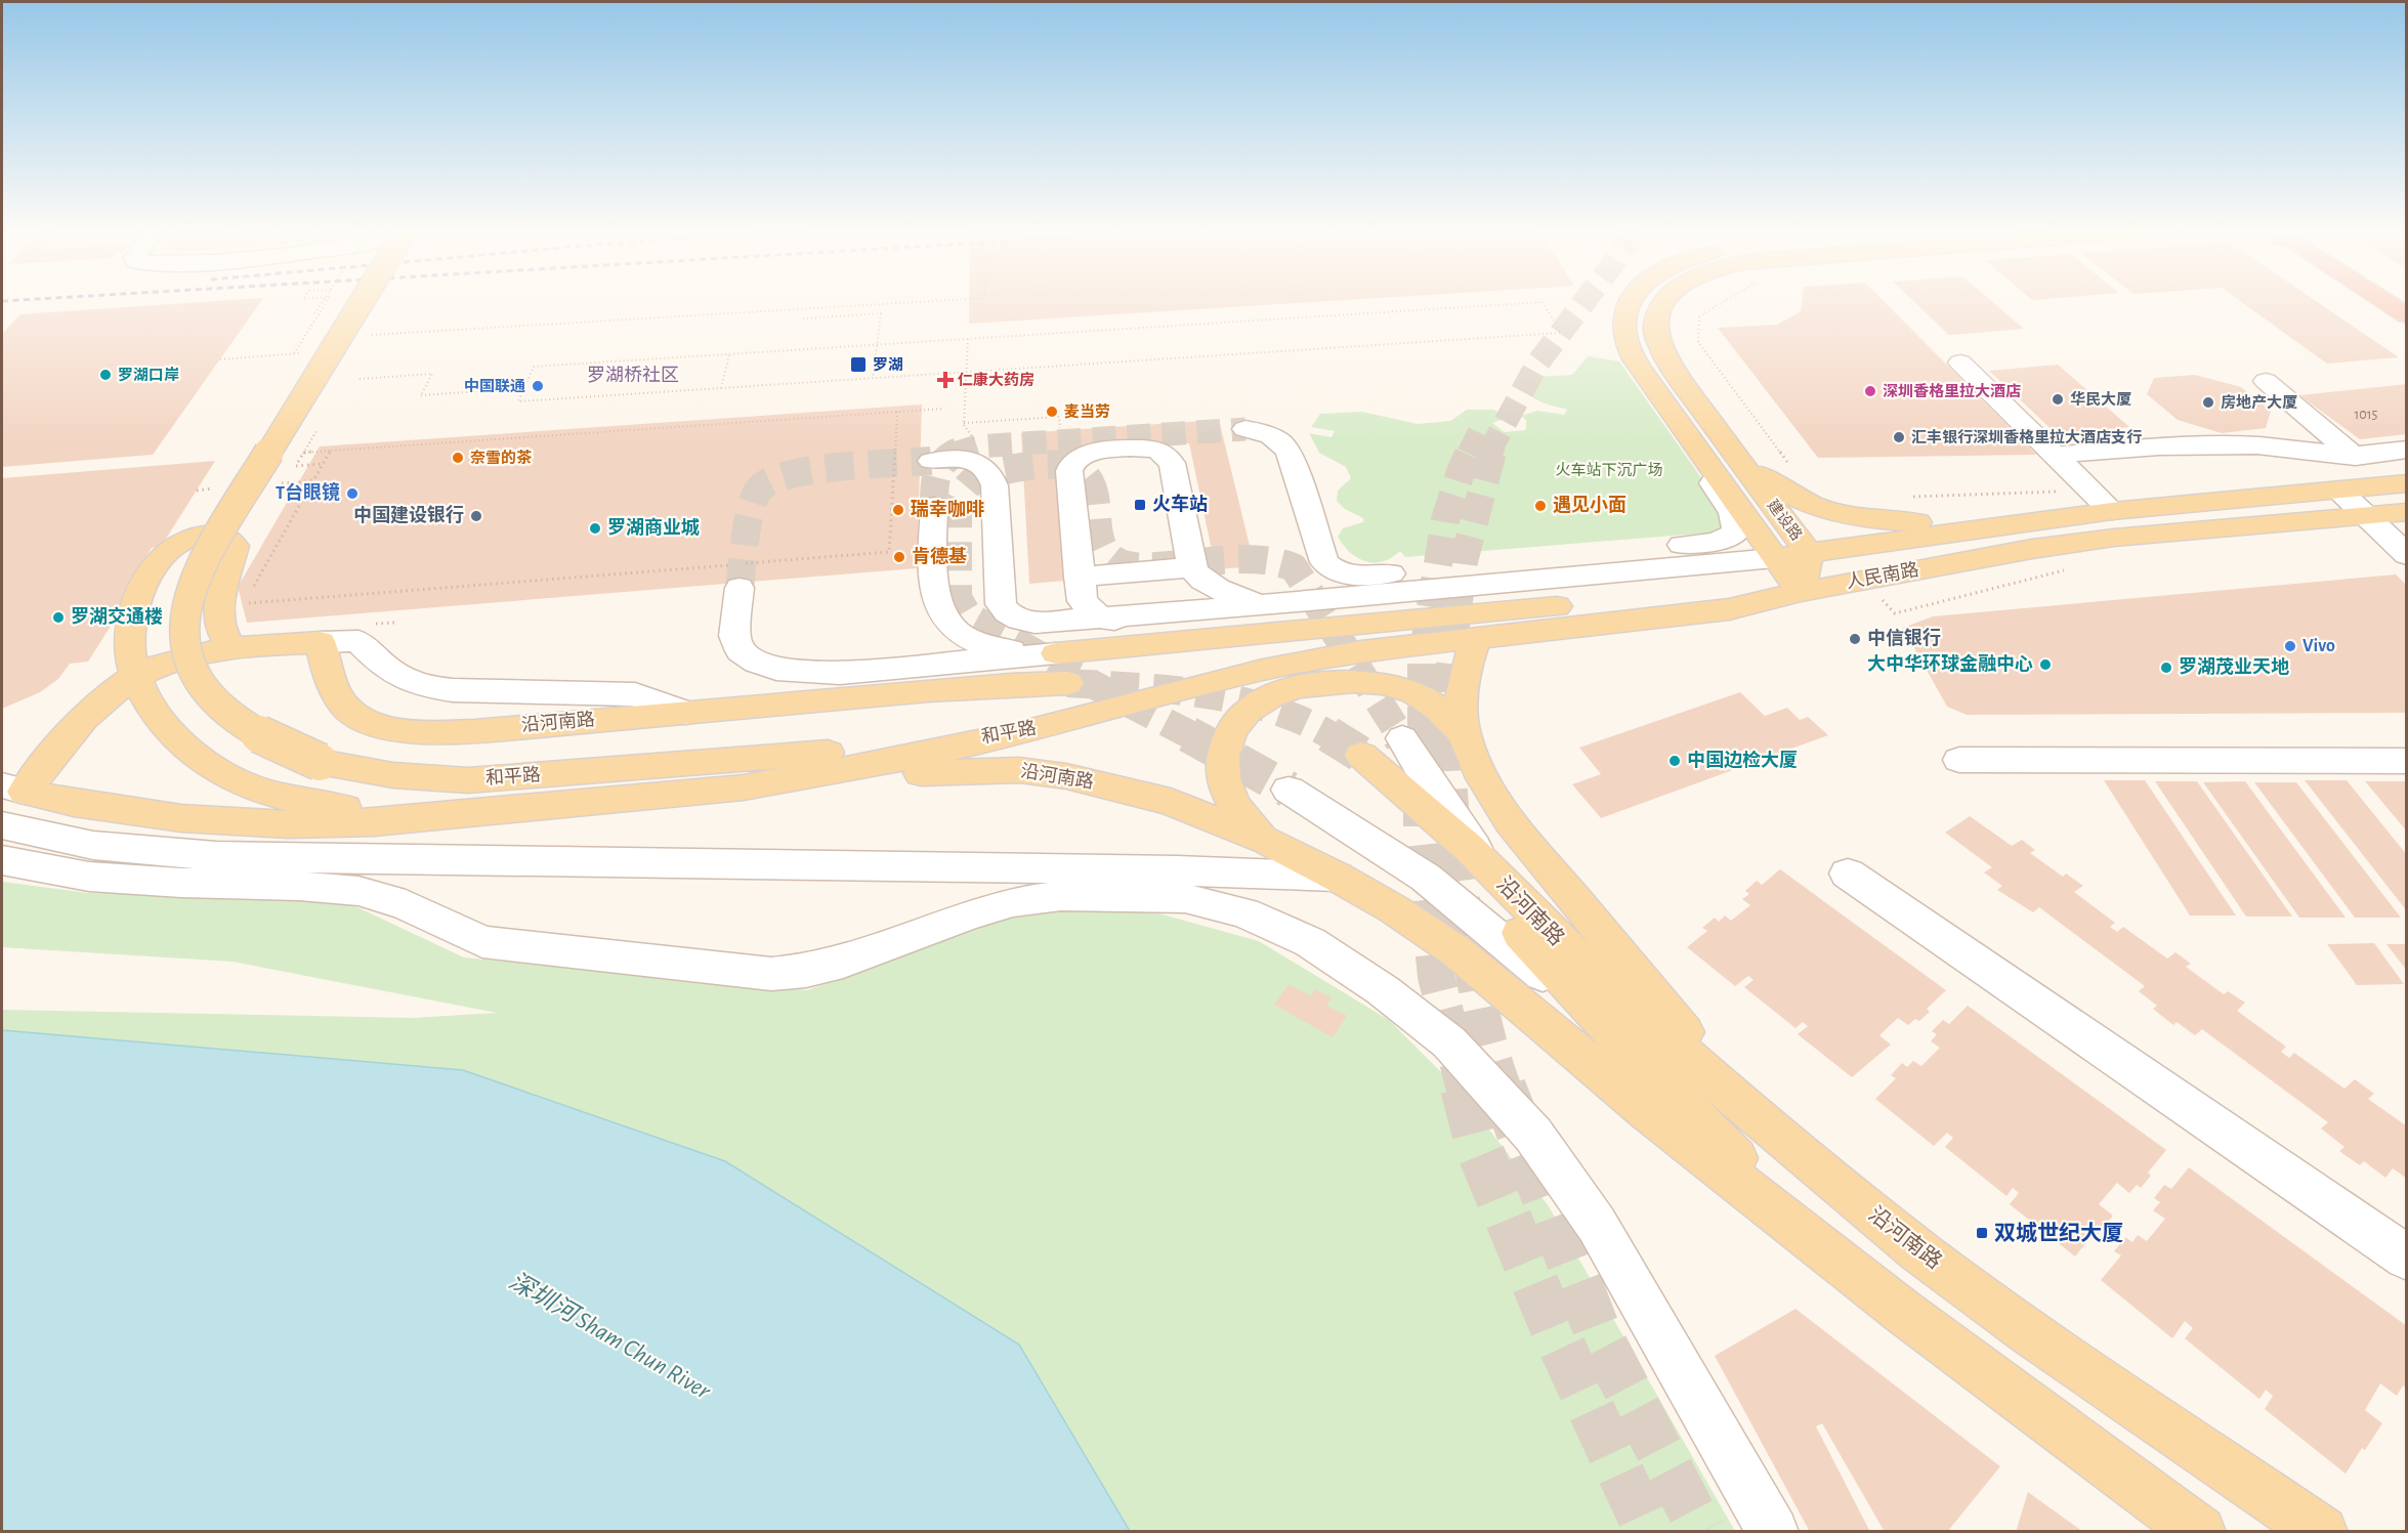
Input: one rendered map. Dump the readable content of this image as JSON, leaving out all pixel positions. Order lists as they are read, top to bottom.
{
  "streets": {
    "main road": [
      "建设路",
      "人民南路",
      "沿河南路",
      "和平路"
    ]
  },
  "crossings": [
    ["建设路", "人民南路"],
    ["人民南路", "和平路"]
  ],
  "districts": ["罗湖桥社区"],
  "water": ["深圳河 Sham Chun River"],
  "parks": ["火车站下沉广场"],
  "places": {
    "transit": ["罗湖", "火车站", "双城世纪大厦"],
    "other": [
      "罗湖口岸",
      "中国联通",
      "深圳香格里拉大酒店",
      "华民大厦",
      "房地产大厦",
      "麦当劳",
      "汇丰银行深圳香格里拉大酒店支行",
      "奈雪的茶",
      "T台眼镜",
      "遇见小面",
      "瑞幸咖啡",
      "中国建设银行",
      "罗湖商业城",
      "肯德基",
      "罗湖交通楼",
      "中信银行",
      "Vivo",
      "大中华环球金融中心",
      "罗湖茂业天地",
      "中国边检大厦"
    ],
    "health": ["仁康大药房"]
  },
  "house_numbers": ["1015"]
}
